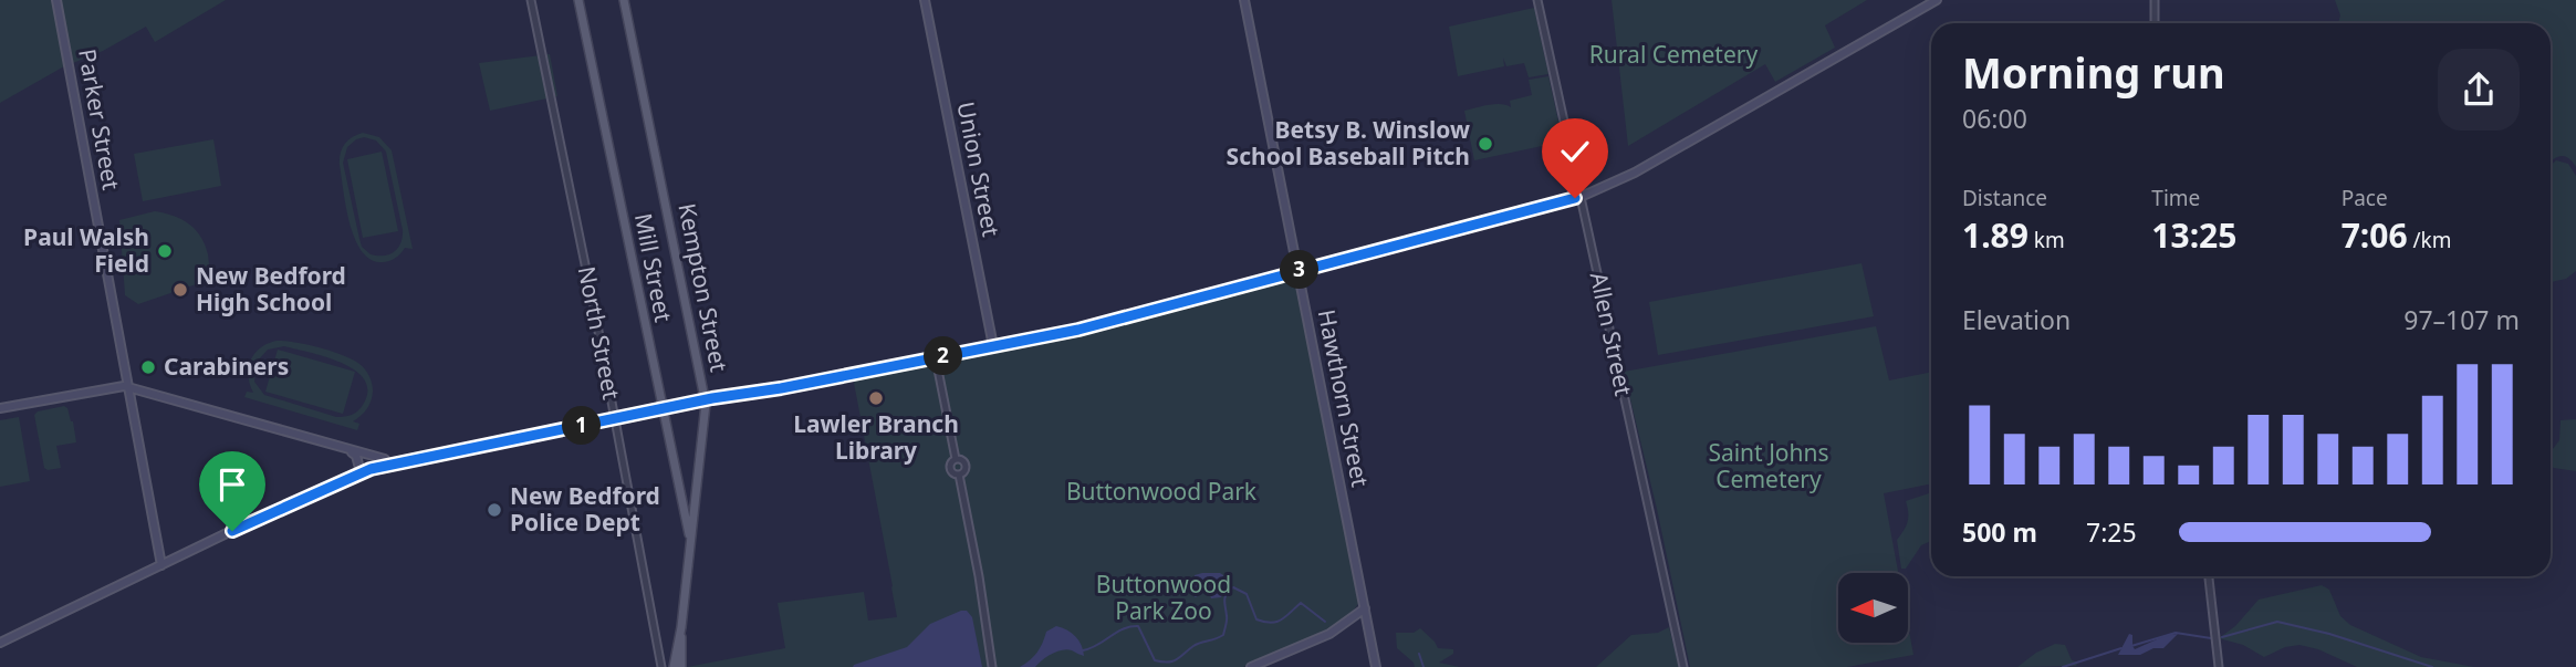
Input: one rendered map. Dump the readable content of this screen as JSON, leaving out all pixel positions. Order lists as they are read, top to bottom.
{
  "streets": {
    "main road": [
      "Parker Street",
      "Union Street",
      "Mill Street",
      "Kempton Street",
      "Hawthorn Street"
    ],
    "street": ["North Street", "Allen Street"]
  },
  "crossings": [
    ["Mill Street", "Kempton Street"]
  ],
  "parks": [
    "Rural Cemetery",
    "Saint Johns Cemetery",
    "Buttonwood Park",
    "Buttonwood Park Zoo"
  ],
  "places": [
    "Betsy B. Winslow School Baseball Pitch",
    "Paul Walsh Field",
    "New Bedford High School",
    "Carabiners",
    "Lawler Branch Library",
    "New Bedford Police Dept"
  ],
  "north": "left",
  "page": {
    "heading": ["Morning run", "06:00"],
    "stats": [
      ["Distance", "1.89 km"],
      ["Time", "13:25"],
      ["Pace", "7:06 /km"]
    ],
    "pins": ["3", "2", "1"],
    "chart": ["Elevation", "97–107 m"],
    "list": [
      {
        "name": "500 m",
        "note": "7:25"
      }
    ]
  }
}
